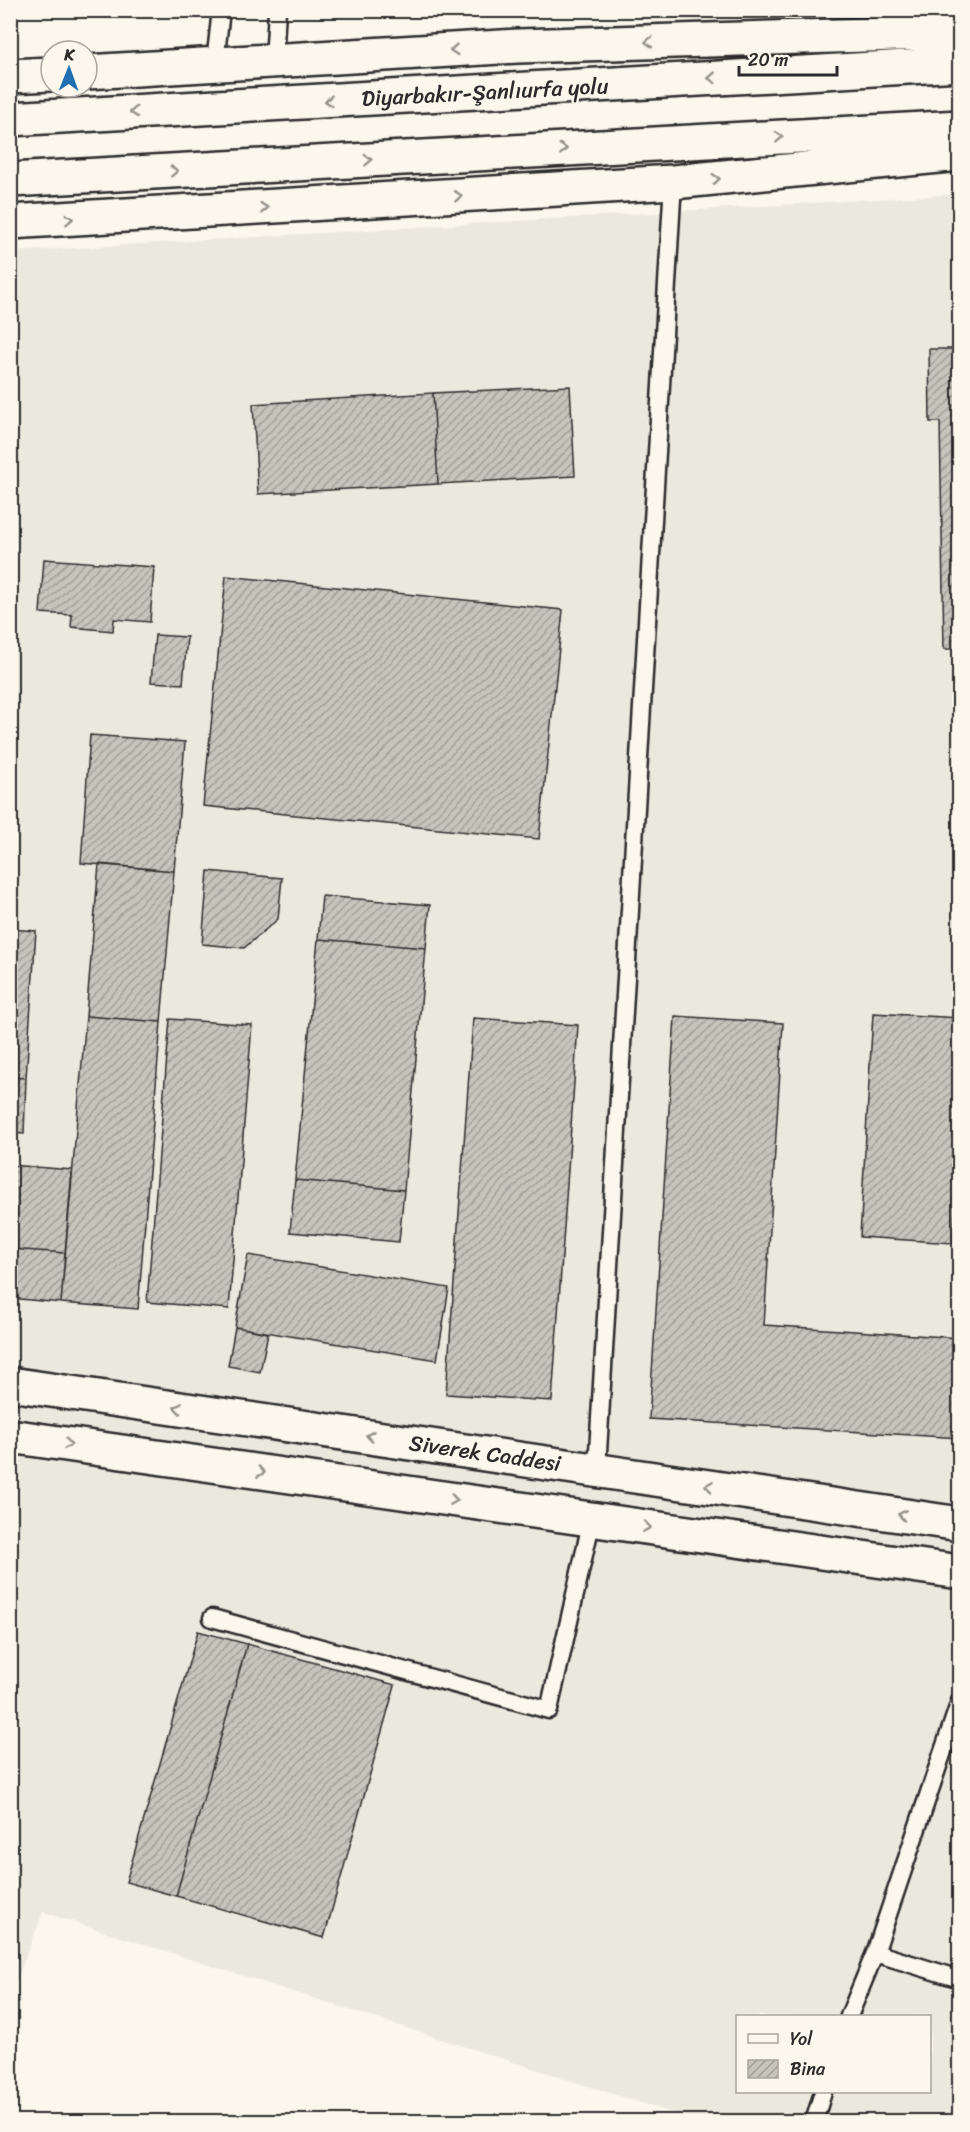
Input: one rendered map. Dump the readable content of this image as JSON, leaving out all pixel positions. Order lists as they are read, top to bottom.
{
  "streets": {
    "main road": ["Diyarbakır-Şanlıurfa yolu", "Siverek Caddesi"]
  },
  "legend": ["Yol", "Bina"],
  "scale_bar": "20 m",
  "north": "top"
}
